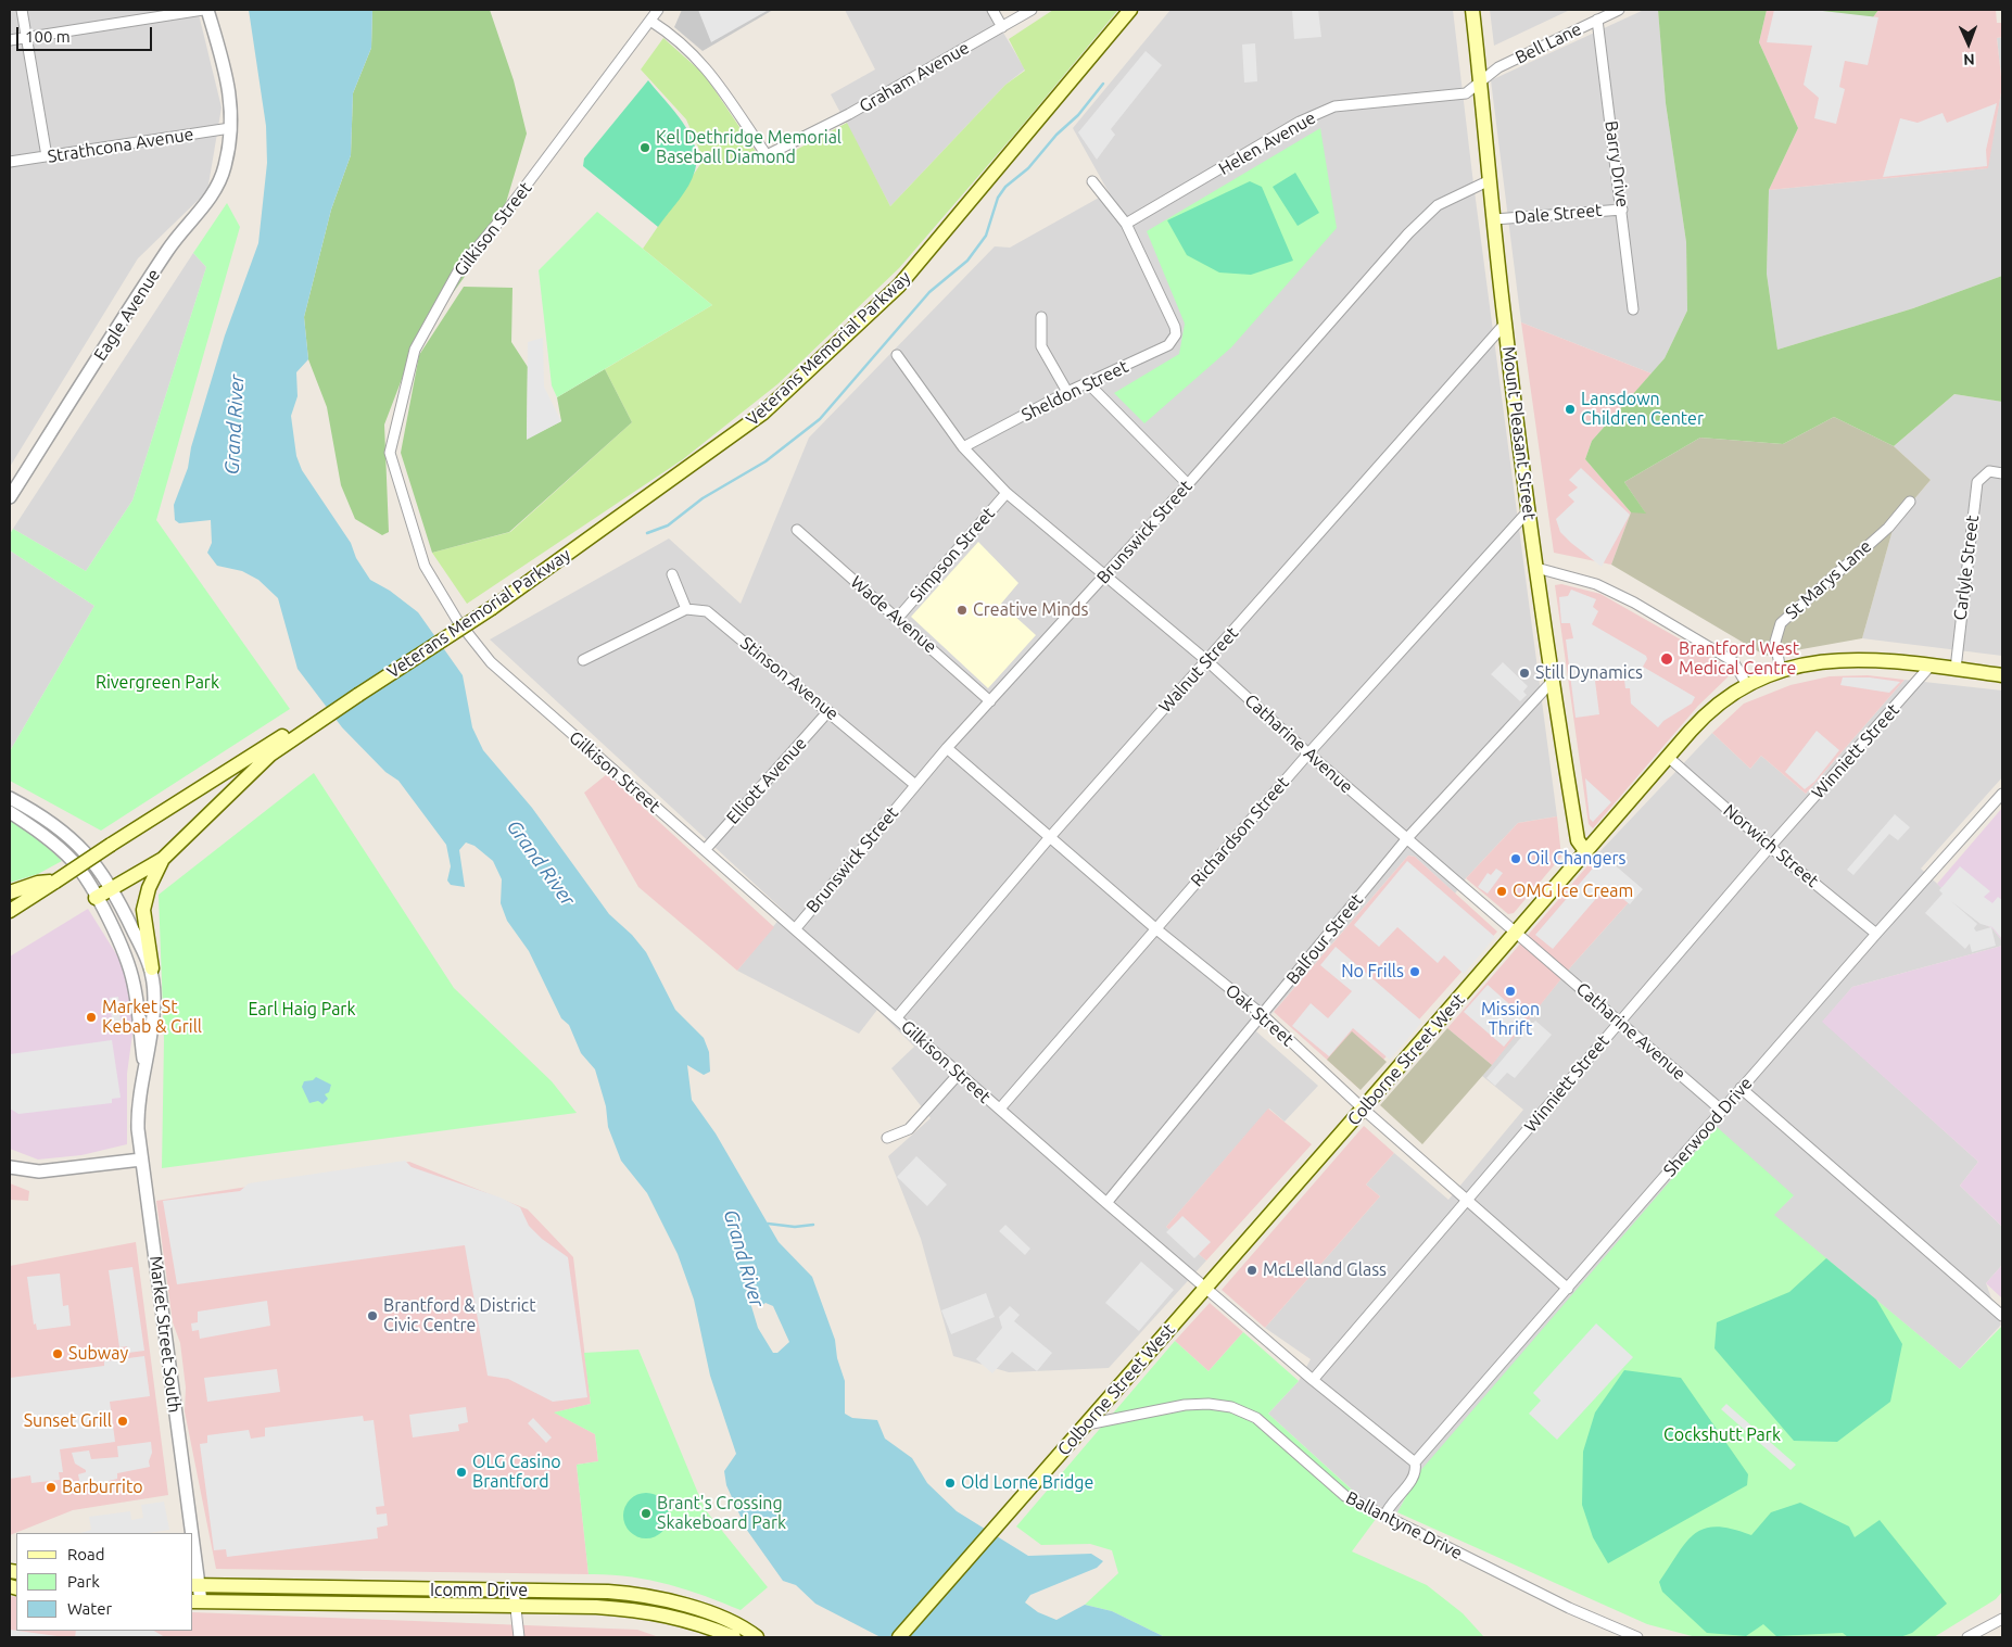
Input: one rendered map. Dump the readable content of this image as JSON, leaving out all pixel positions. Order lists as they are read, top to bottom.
{
  "streets": {
    "main road": [
      "Veterans Memorial Parkway",
      "Mount Pleasant Street",
      "Colborne Street West",
      "Icomm Drive"
    ],
    "street": [
      "Bell Lane",
      "Graham Avenue",
      "Helen Avenue",
      "Strathcona Avenue",
      "Barry Drive",
      "Dale Street",
      "Gilkison Street",
      "Eagle Avenue",
      "Sheldon Street",
      "Brunswick Street",
      "Simpson Street",
      "Carlyle Street",
      "St Marys Lane",
      "Wade Avenue",
      "Walnut Street",
      "Stinson Avenue",
      "Catharine Avenue",
      "Winniett Street",
      "Elliott Avenue",
      "Richardson Street",
      "Norwich Street",
      "Balfour Street",
      "Oak Street",
      "Sherwood Drive",
      "Market Street South",
      "Ballantyne Drive"
    ]
  },
  "crossings": [
    ["Bell Lane", "Helen Avenue"],
    ["Bell Lane", "Barry Drive"],
    ["Bell Lane", "Mount Pleasant Street"],
    ["Graham Avenue", "Gilkison Street"],
    ["Helen Avenue", "Sheldon Street"],
    ["Helen Avenue", "Mount Pleasant Street"],
    ["Strathcona Avenue", "Eagle Avenue"],
    ["Barry Drive", "Dale Street"],
    ["Dale Street", "Mount Pleasant Street"],
    ["Gilkison Street", "Brunswick Street"],
    ["Gilkison Street", "Walnut Street"],
    ["Gilkison Street", "Winniett Street"],
    ["Gilkison Street", "Elliott Avenue"],
    ["Gilkison Street", "Richardson Street"],
    ["Gilkison Street", "Balfour Street"],
    ["Gilkison Street", "Colborne Street West"],
    ["Sheldon Street", "Catharine Avenue"],
    ["Mount Pleasant Street", "Brunswick Street"],
    ["Mount Pleasant Street", "Walnut Street"],
    ["Mount Pleasant Street", "Richardson Street"],
    ["Mount Pleasant Street", "Balfour Street"],
    ["Mount Pleasant Street", "Colborne Street West"],
    ["Brunswick Street", "Wade Avenue"],
    ["Brunswick Street", "Stinson Avenue"],
    ["Brunswick Street", "Catharine Avenue"],
    ["Brunswick Street", "Oak Street"],
    ["Simpson Street", "Wade Avenue"],
    ["Simpson Street", "Catharine Avenue"],
    ["Carlyle Street", "Colborne Street West"],
    ["St Marys Lane", "Colborne Street West"],
    ["Walnut Street", "Catharine Avenue"],
    ["Walnut Street", "Oak Street"],
    ["Stinson Avenue", "Elliott Avenue"],
    ["Catharine Avenue", "Winniett Street"],
    ["Catharine Avenue", "Richardson Street"],
    ["Catharine Avenue", "Balfour Street"],
    ["Catharine Avenue", "Colborne Street West"],
    ["Catharine Avenue", "Sherwood Drive"],
    ["Winniett Street", "Norwich Street"],
    ["Winniett Street", "Oak Street"],
    ["Winniett Street", "Colborne Street West"],
    ["Richardson Street", "Oak Street"],
    ["Norwich Street", "Colborne Street West"],
    ["Norwich Street", "Sherwood Drive"],
    ["Balfour Street", "Oak Street"],
    ["Oak Street", "Colborne Street West"],
    ["Oak Street", "Sherwood Drive"],
    ["Colborne Street West", "Ballantyne Drive"],
    ["Sherwood Drive", "Ballantyne Drive"],
    ["Market Street South", "Icomm Drive"]
  ],
  "water": ["Grand River"],
  "parks": ["Rivergreen Park", "Earl Haig Park", "Cockshutt Park"],
  "places": [
    "Kel Dethridge Memorial Baseball Diamond",
    "Lansdown Children Center",
    "Creative Minds",
    "Brantford West Medical Centre",
    "Still Dynamics",
    "Oil Changers",
    "OMG Ice Cream",
    "No Frills",
    "Mission Thrift",
    "Market St Kebab & Grill",
    "McLelland Glass",
    "Brantford & District Civic Centre",
    "Subway",
    "Sunset Grill",
    "OLG Casino Brantford",
    "Old Lorne Bridge",
    "Barburrito",
    "Brant's Crossing Skakeboard Park"
  ],
  "legend": ["Road", "Park", "Water"],
  "scale_bar": "100 m",
  "north": "bottom"
}
